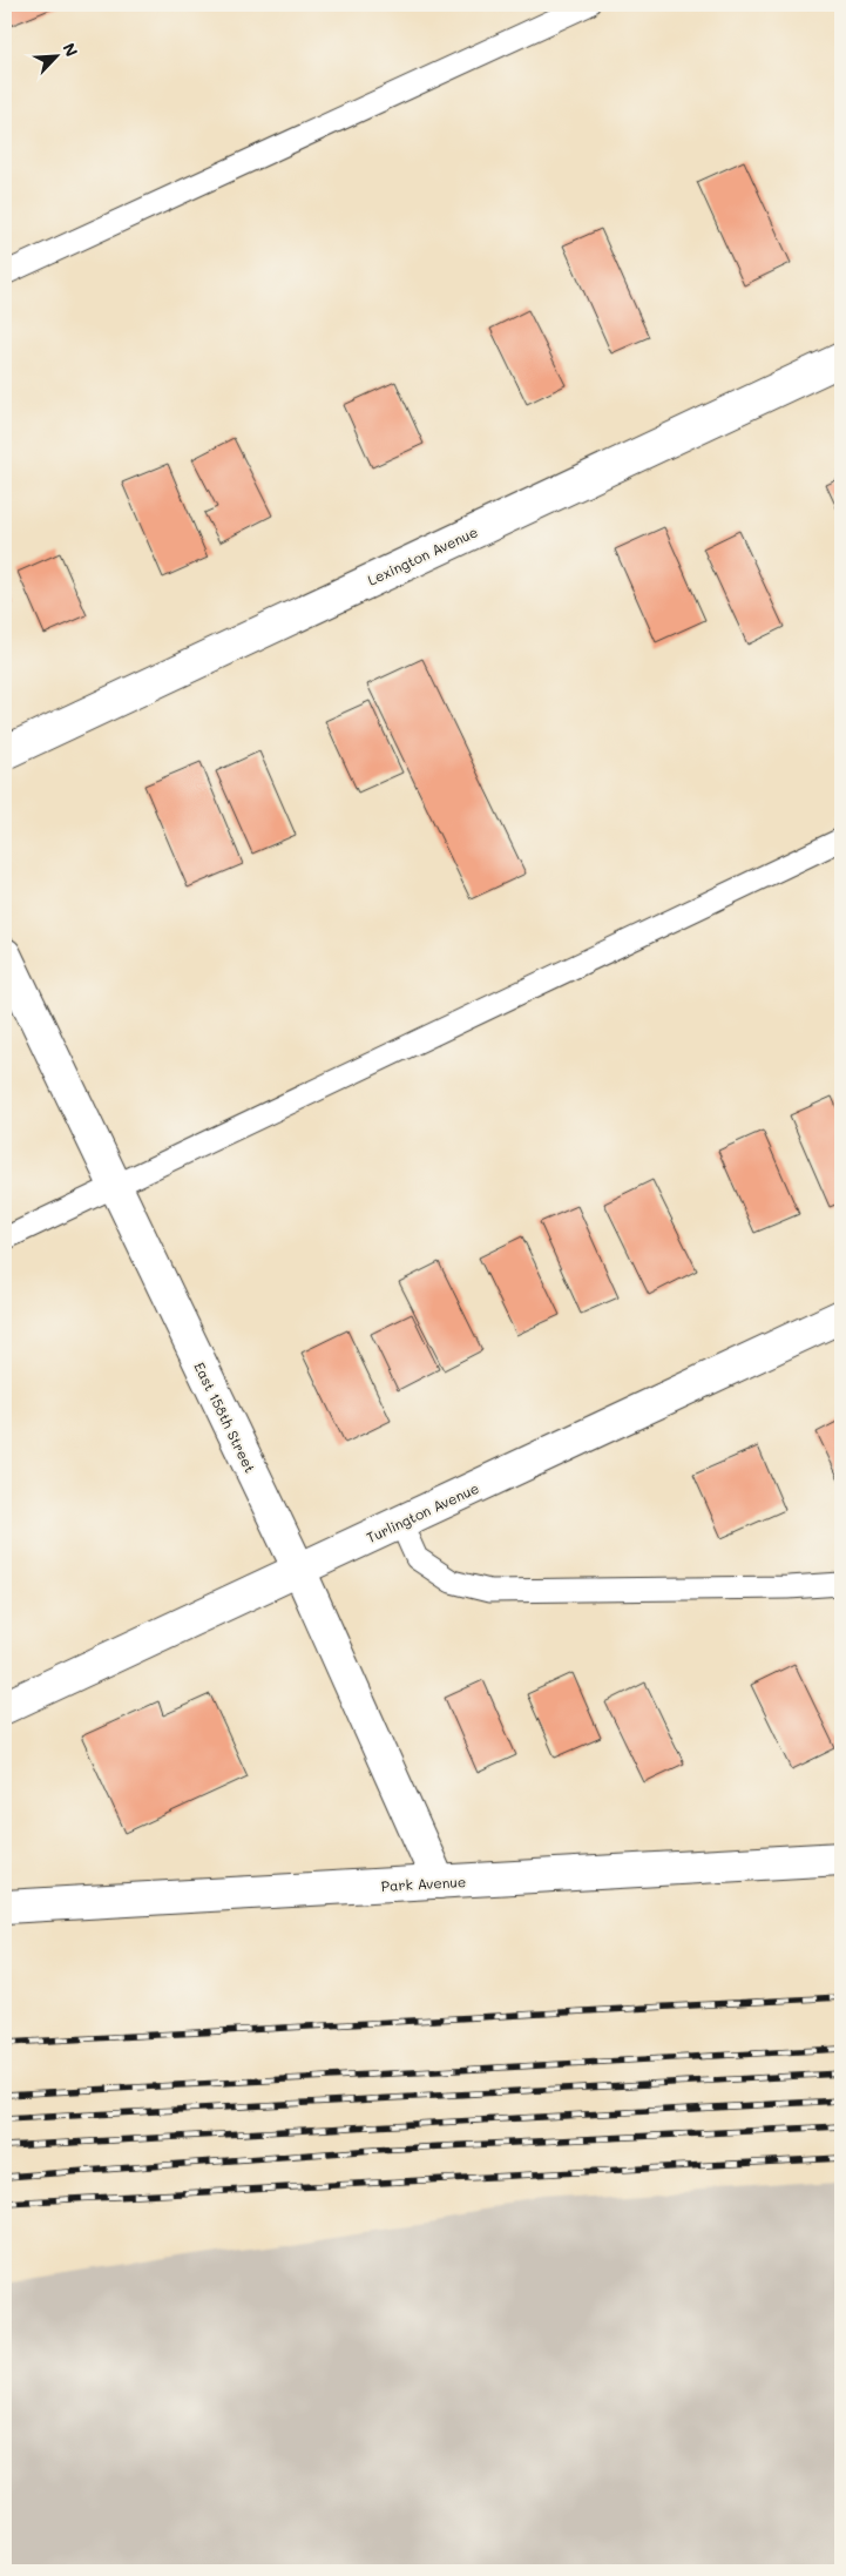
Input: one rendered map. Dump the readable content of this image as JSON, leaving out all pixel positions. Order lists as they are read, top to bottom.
{
  "streets": {
    "street": [
      "Lexington Avenue",
      "East 158th Street",
      "Turlington Avenue",
      "Park Avenue"
    ]
  },
  "crossings": [
    ["East 158th Street", "Turlington Avenue"],
    ["East 158th Street", "Park Avenue"]
  ],
  "north": "top right"
}
